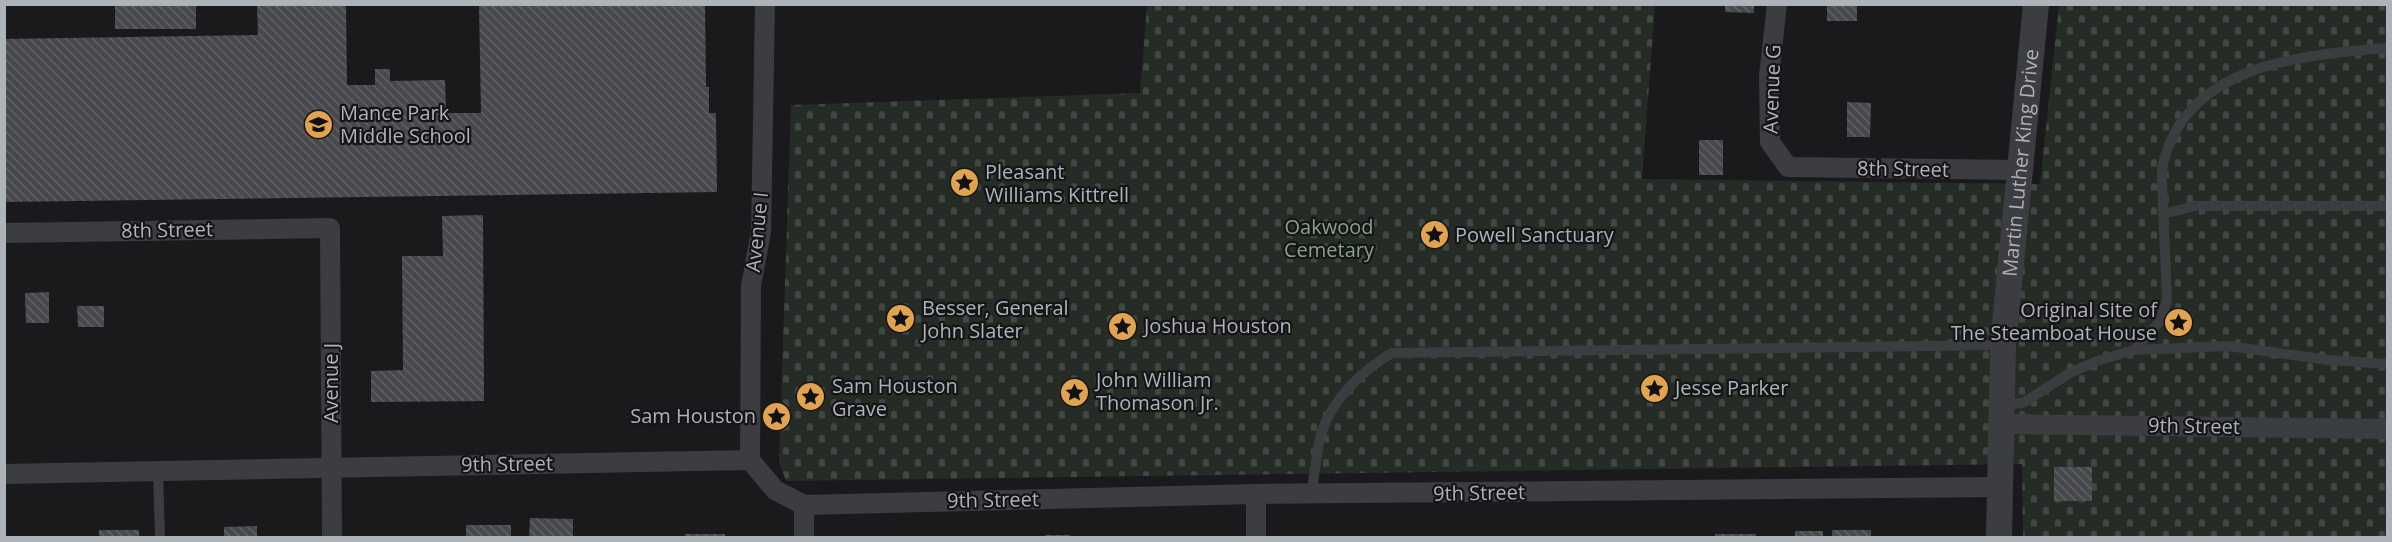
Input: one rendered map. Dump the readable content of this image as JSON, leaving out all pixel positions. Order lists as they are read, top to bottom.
{
  "streets": {
    "street": [
      "Avenue G",
      "Martin Luther King Drive",
      "8th Street",
      "Avenue I",
      "Avenue J",
      "9th Street"
    ]
  },
  "crossings": [
    ["Avenue G", "8th Street"],
    ["Martin Luther King Drive", "8th Street"],
    ["Martin Luther King Drive", "9th Street"],
    ["8th Street", "Avenue J"],
    ["Avenue I", "9th Street"],
    ["Avenue J", "9th Street"]
  ],
  "parks": ["Oakwood Cemetary"],
  "places": {
    "school or university": ["Mance Park Middle School"],
    "place": [
      "Pleasant Williams Kittrell",
      "Powell Sanctuary",
      "Besser, General John Slater",
      "Original Site of The Steamboat House",
      "Joshua Houston",
      "Jesse Parker",
      "John William Thomason Jr.",
      "Sam Houston Grave",
      "Sam Houston"
    ]
  }
}
